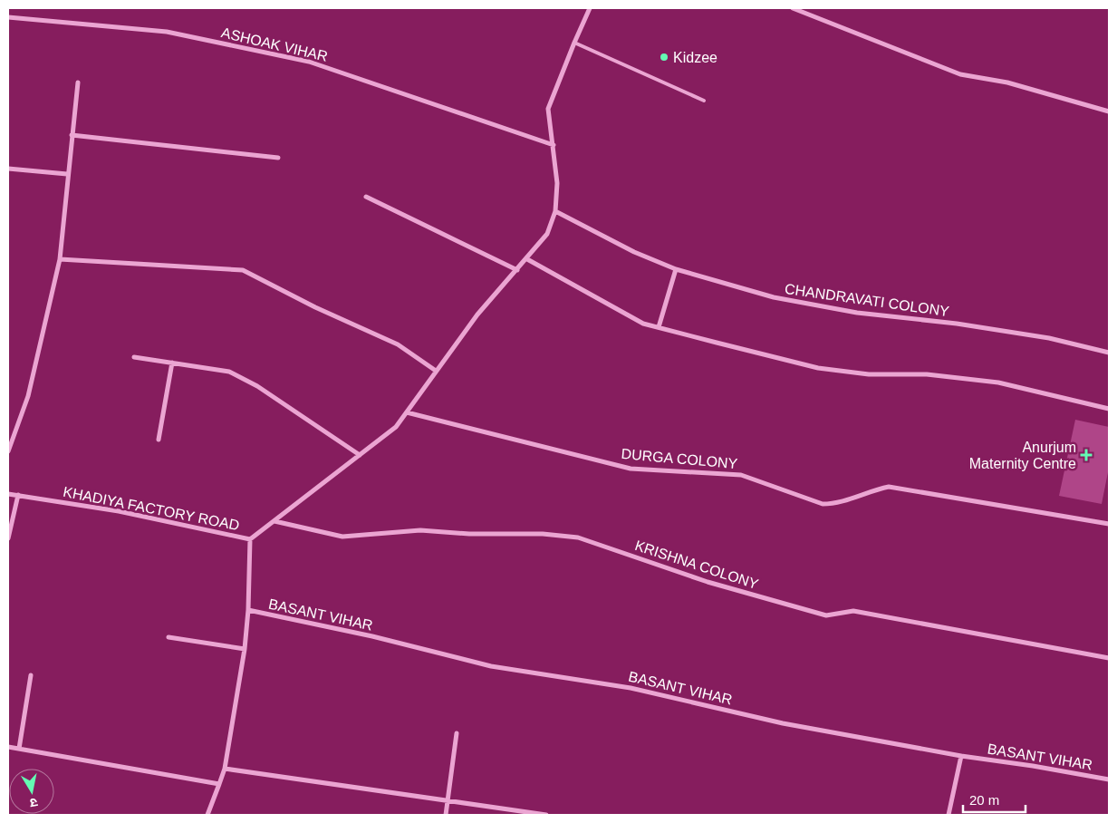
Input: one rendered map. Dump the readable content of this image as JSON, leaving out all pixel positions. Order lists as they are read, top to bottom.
{
  "streets": {
    "street": [
      "ASHOAK VIHAR",
      "CHANDRAVATI COLONY",
      "DURGA COLONY",
      "KHADIYA FACTORY ROAD",
      "KRISHNA COLONY",
      "BASANT VIHAR"
    ]
  },
  "crossings": [
    ["ASHOAK VIHAR", "KHADIYA FACTORY ROAD"],
    ["CHANDRAVATI COLONY", "KHADIYA FACTORY ROAD"],
    ["DURGA COLONY", "KHADIYA FACTORY ROAD"],
    ["KHADIYA FACTORY ROAD", "KRISHNA COLONY"]
  ],
  "places": {
    "other": ["Kidzee"],
    "health": ["Anurjum Maternity Centre"]
  },
  "scale_bar": "20 m",
  "north": "bottom"
}
